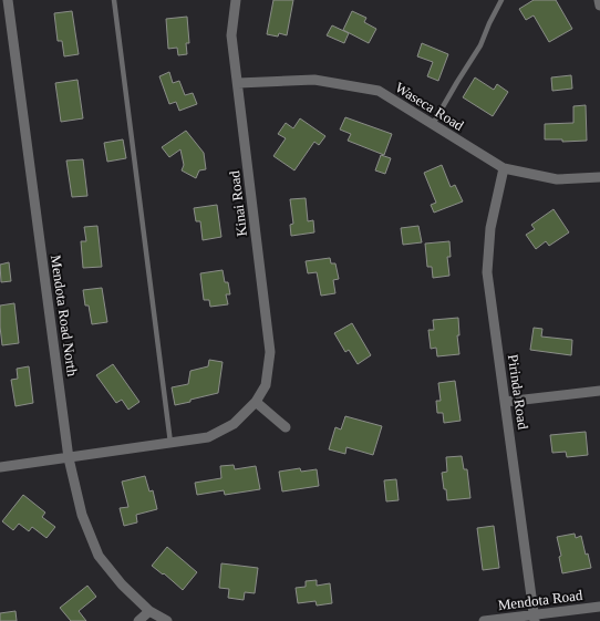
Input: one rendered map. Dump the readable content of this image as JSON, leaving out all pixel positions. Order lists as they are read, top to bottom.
{
  "streets": {
    "street": [
      "Waseca Road",
      "Kinai Road",
      "Mendota Road North",
      "Pirinda Road",
      "Mendota Road"
    ]
  },
  "crossings": [
    ["Waseca Road", "Kinai Road"],
    ["Waseca Road", "Pirinda Road"],
    ["Kinai Road", "Mendota Road North"],
    ["Pirinda Road", "Mendota Road"]
  ]
}
